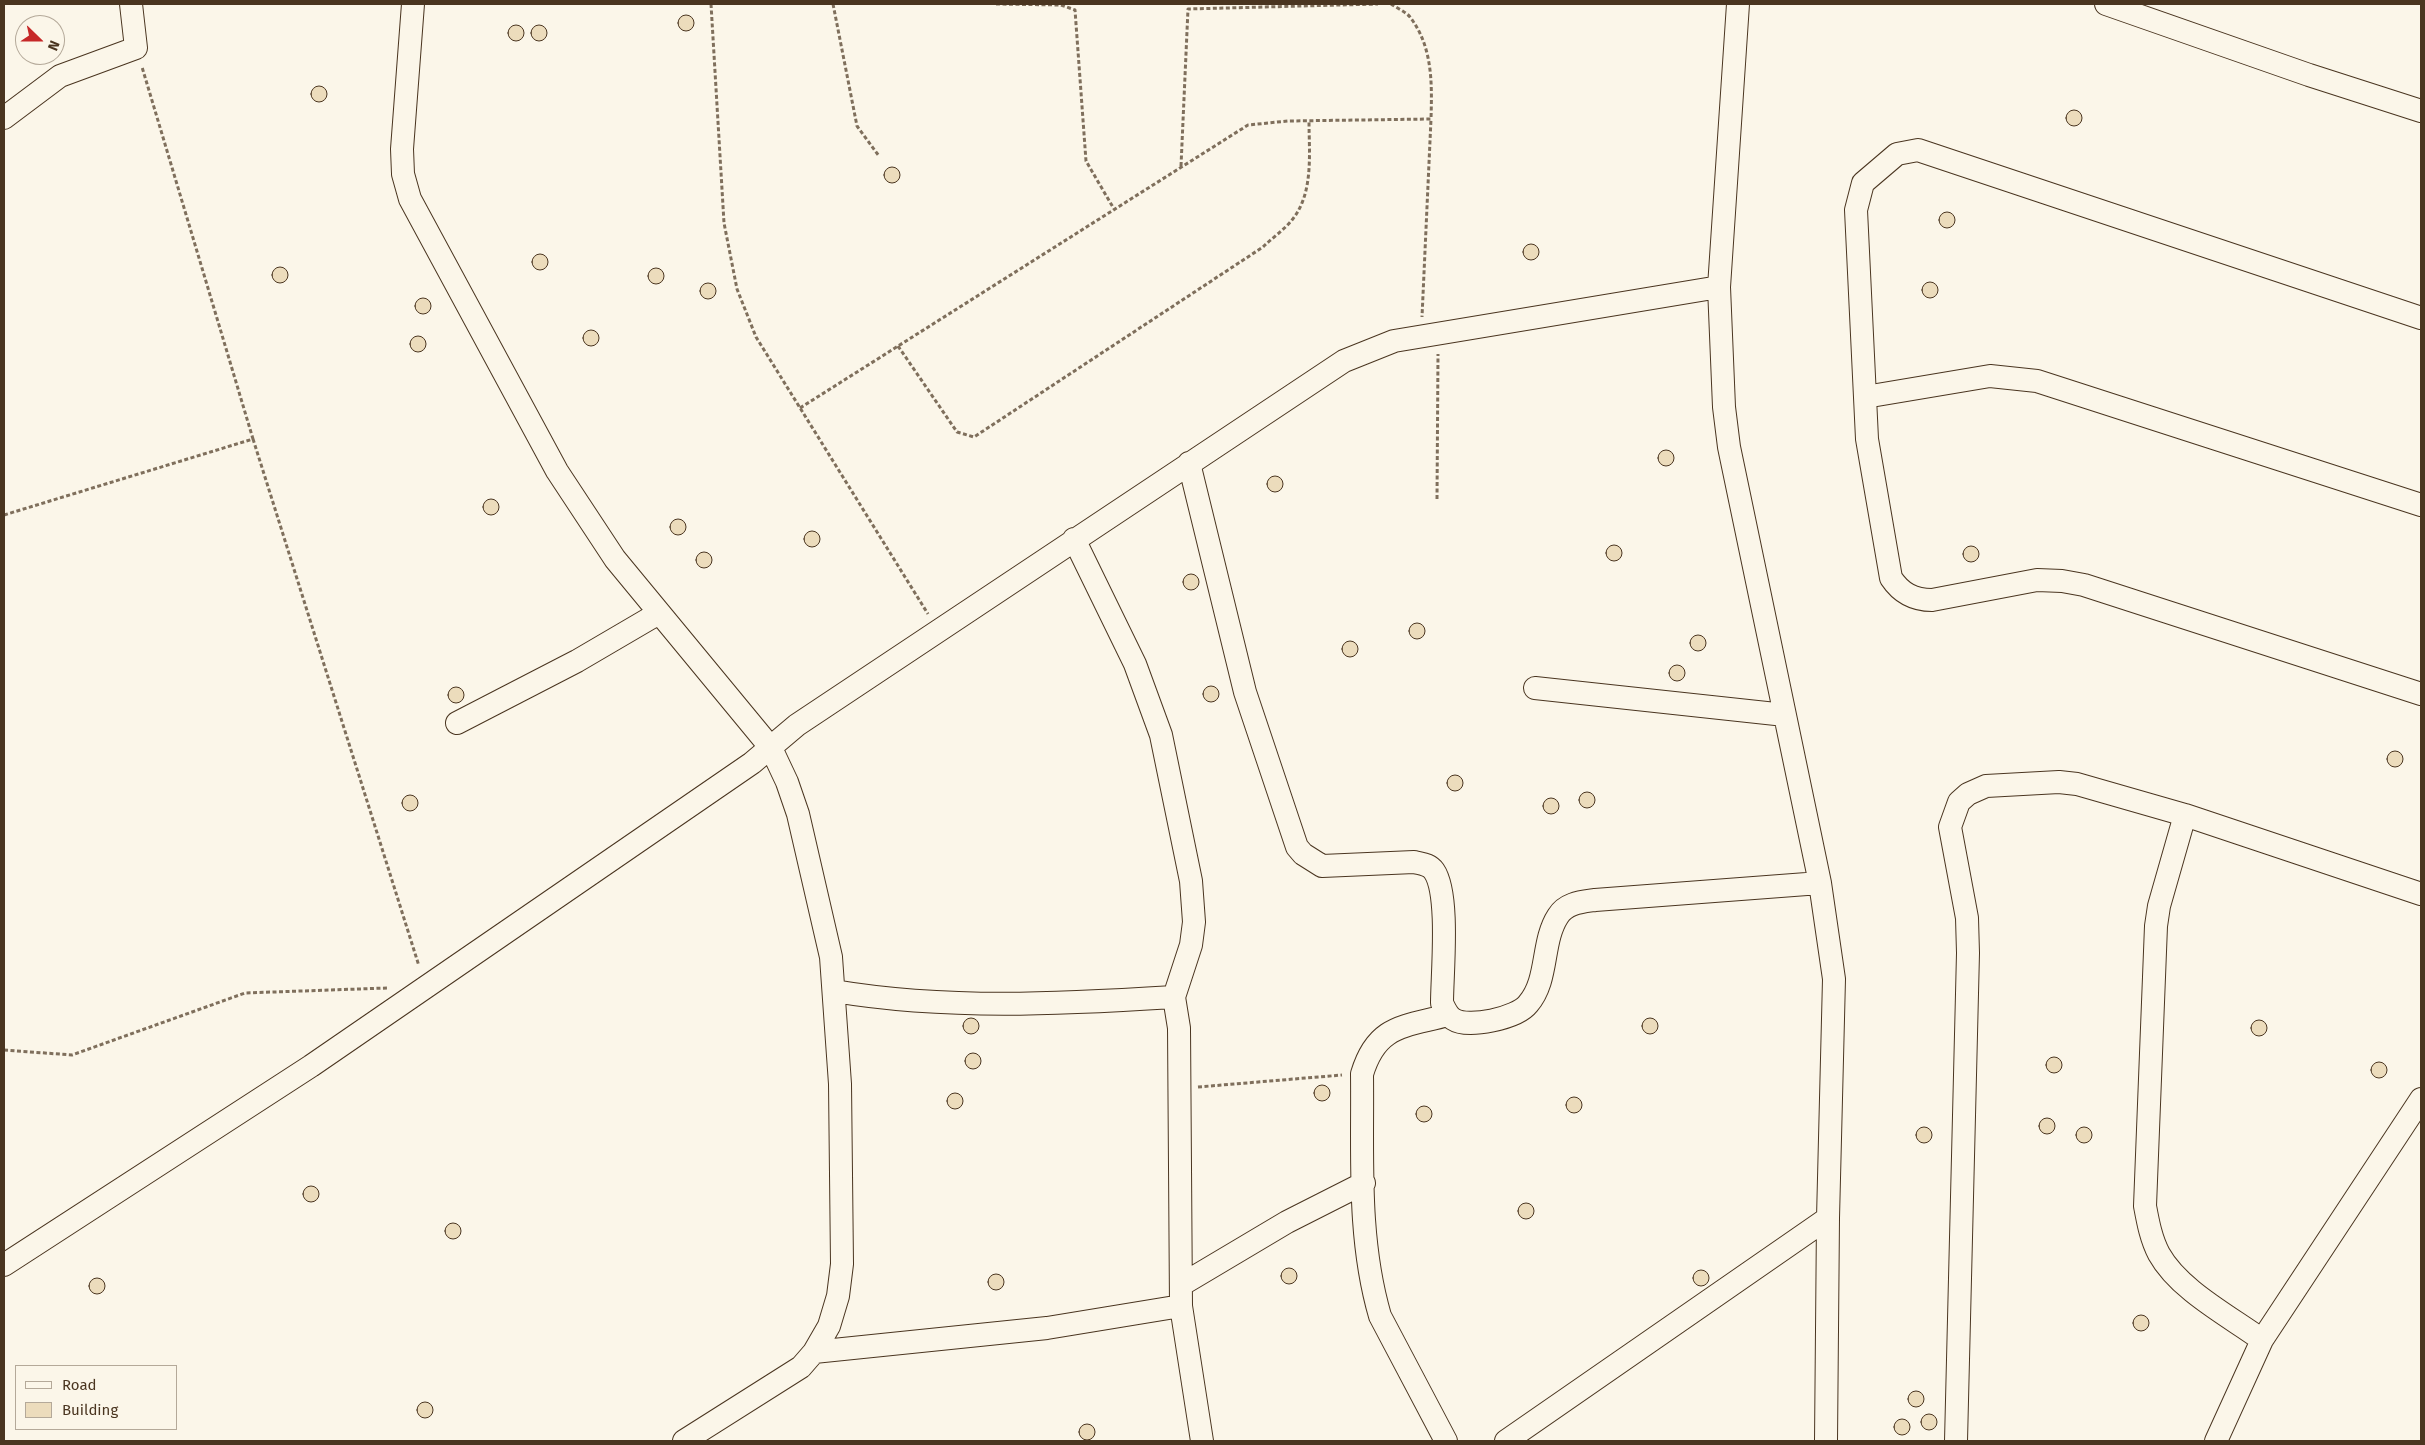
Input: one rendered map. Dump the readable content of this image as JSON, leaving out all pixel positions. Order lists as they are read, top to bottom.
{
  "legend": ["Road", "Building"],
  "north": "right"
}
